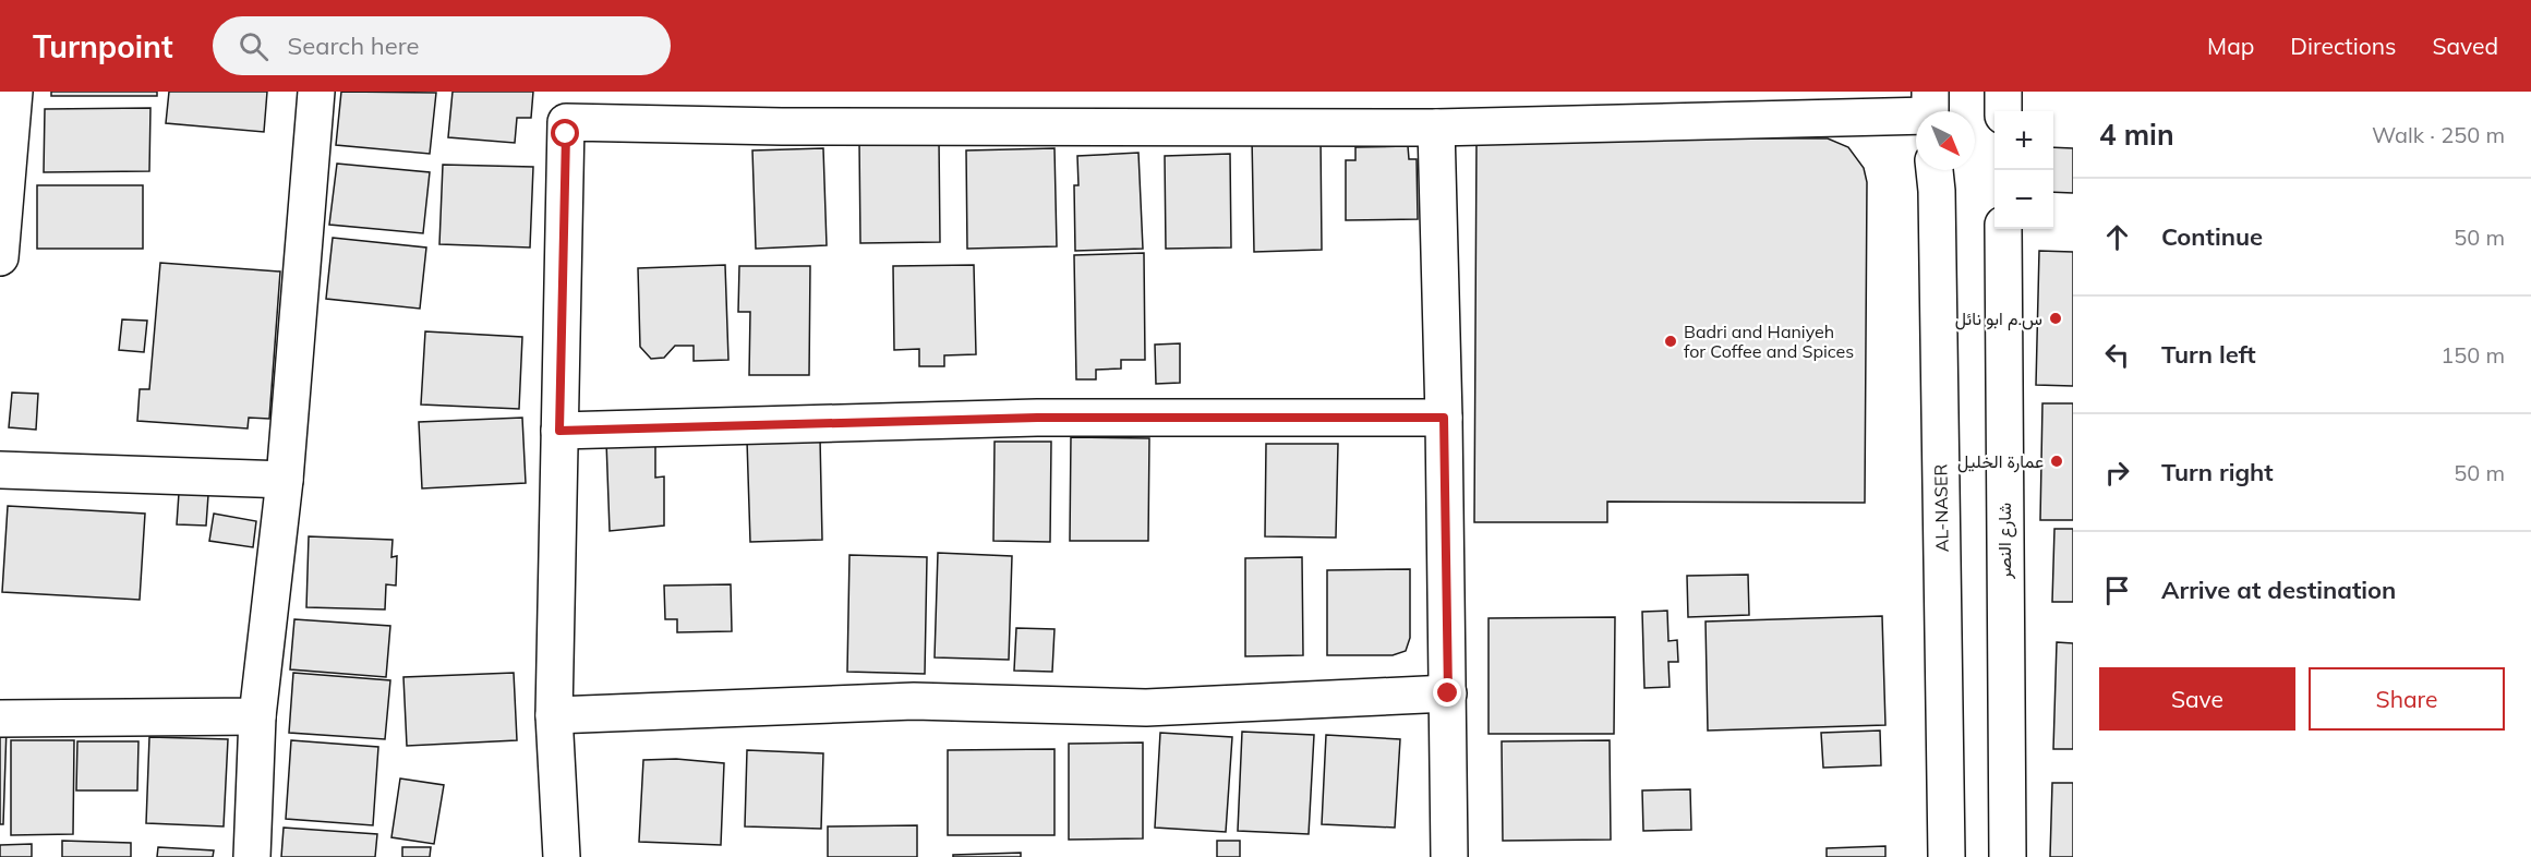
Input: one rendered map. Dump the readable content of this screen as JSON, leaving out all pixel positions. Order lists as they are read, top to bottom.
{
  "streets": {
    "street": ["AL-NASER", "شارع النصر"]
  },
  "places": ["س.م ابو نائل", "Badri and Haniyeh for Coffee and Spices", "عمارة الخليل"],
  "north": "bottom right",
  "page": {
    "header": "Turnpoint",
    "search": "Search here",
    "nav": ["Map", "Directions", "Saved"],
    "heading": ["4 min", "Walk · 250 m"],
    "map_buttons": ["+", "−"],
    "list": [
      ["Continue", "50 m"],
      ["Turn left", "150 m"],
      ["Turn right", "50 m"],
      "Arrive at destination"
    ],
    "buttons": ["Save", "Share"]
  }
}
